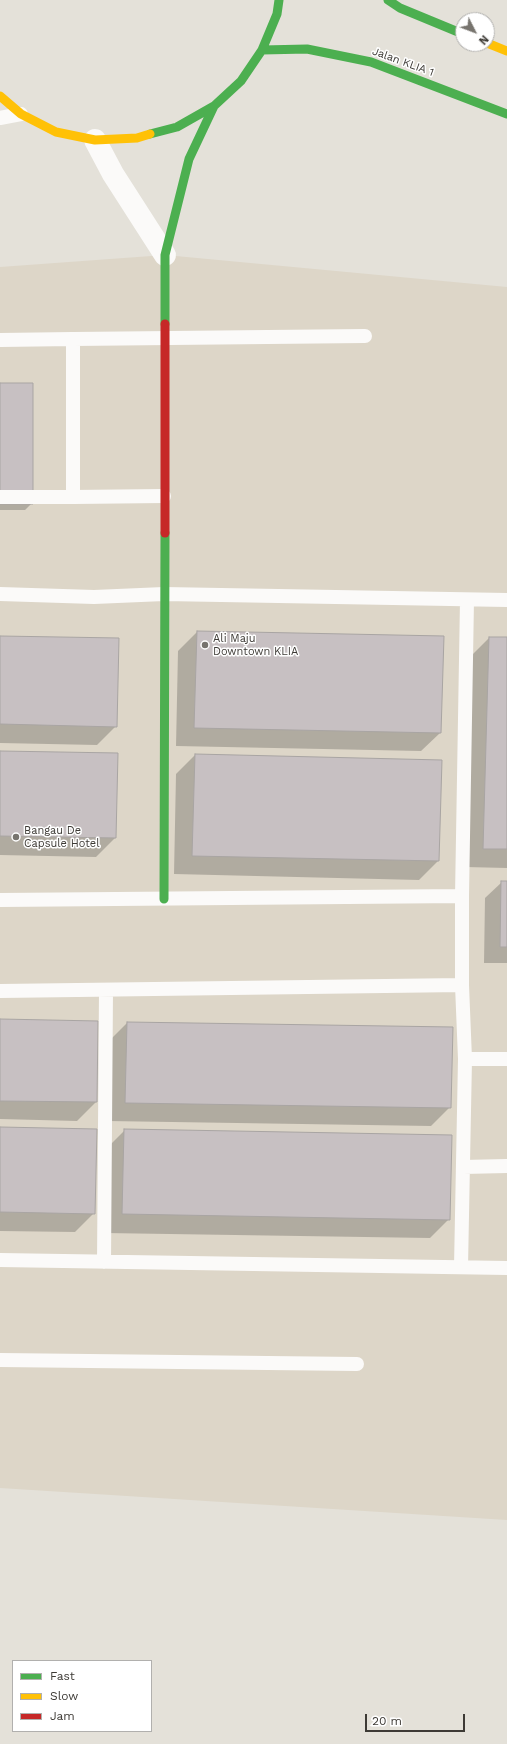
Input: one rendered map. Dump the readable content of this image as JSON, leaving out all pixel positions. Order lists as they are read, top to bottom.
{
  "streets": {
    "street": ["Jalan KLIA 1"]
  },
  "places": ["Ali Maju Downtown KLIA", "Bangau De Capsule Hotel"],
  "legend": ["Fast", "Slow", "Jam"],
  "scale_bar": "20 m",
  "north": "bottom right"
}
